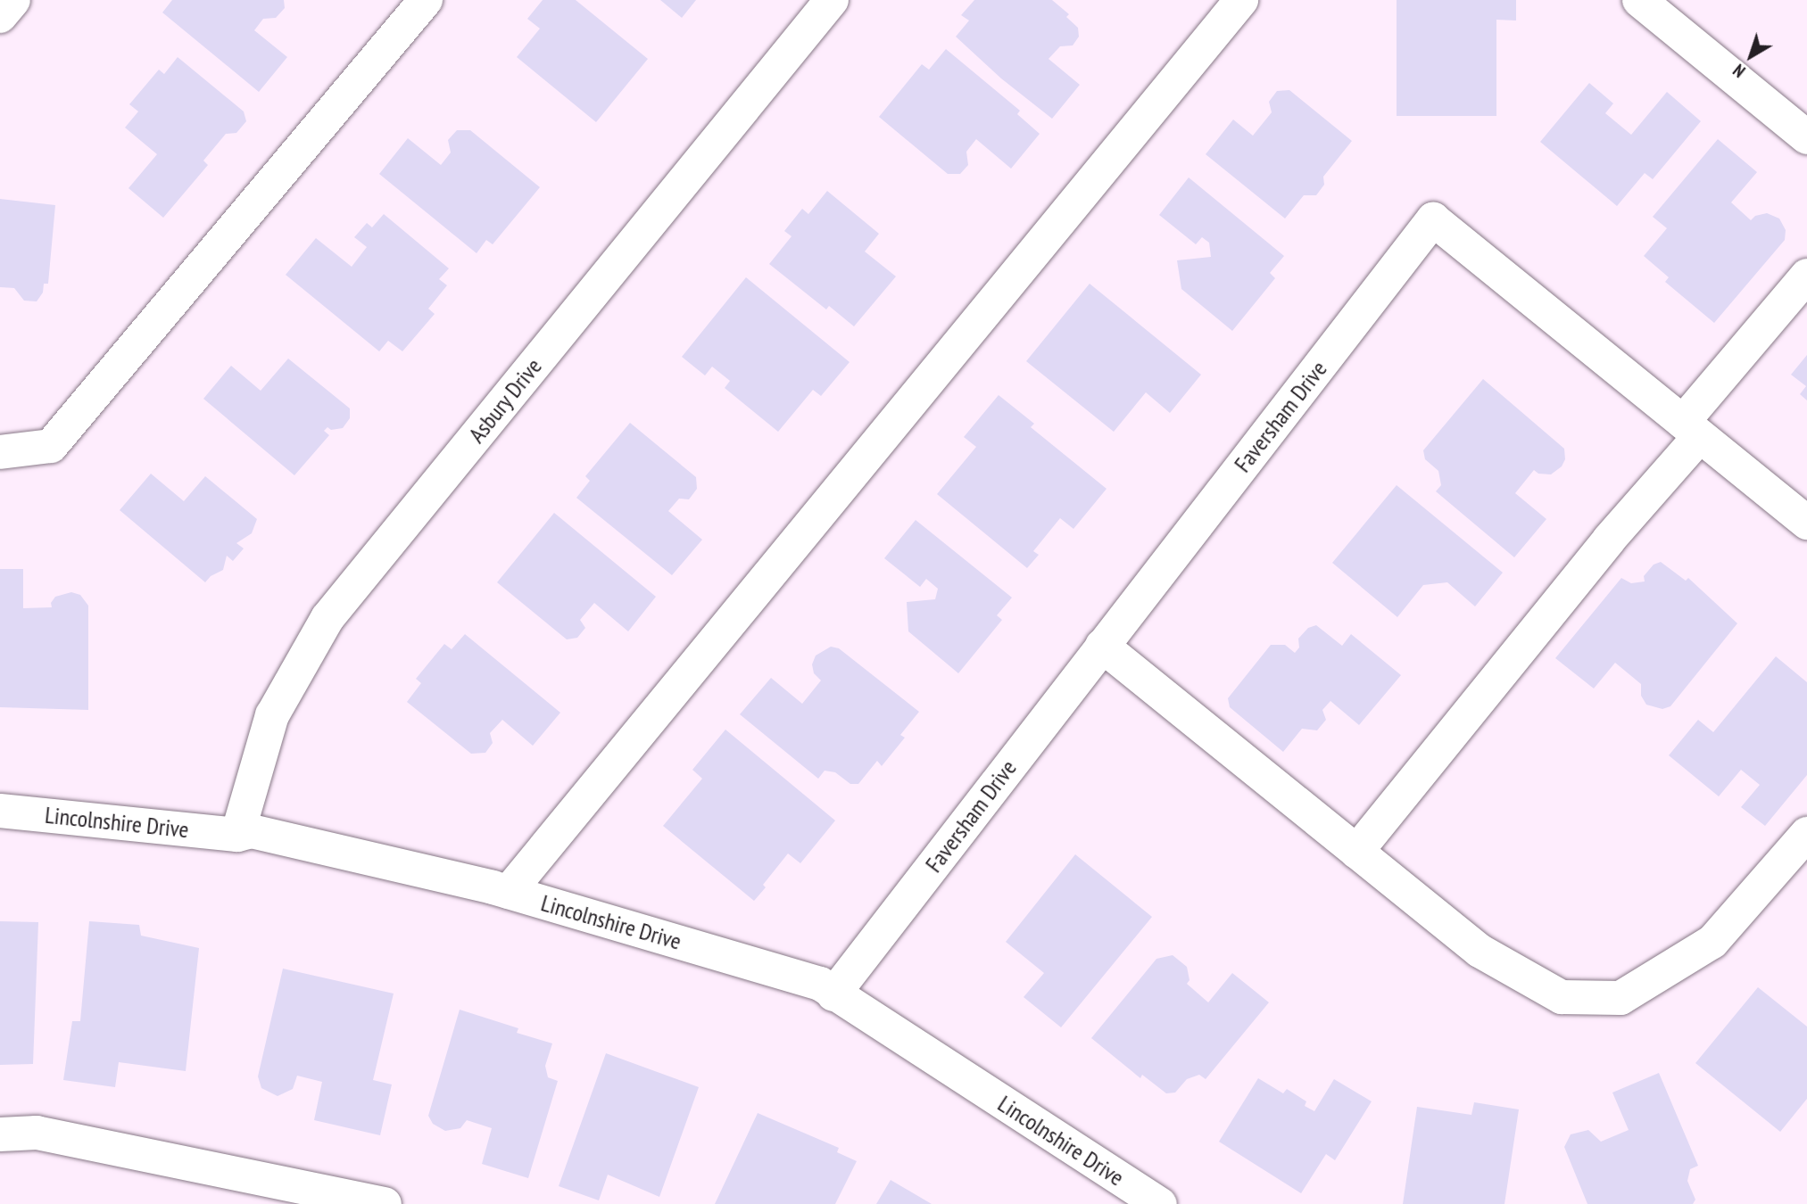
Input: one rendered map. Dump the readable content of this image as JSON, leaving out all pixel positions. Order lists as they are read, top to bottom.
{
  "streets": {
    "street": ["Asbury Drive", "Faversham Drive", "Lincolnshire Drive"]
  },
  "crossings": [
    ["Asbury Drive", "Lincolnshire Drive"],
    ["Faversham Drive", "Lincolnshire Drive"]
  ],
  "north": "bottom left"
}
